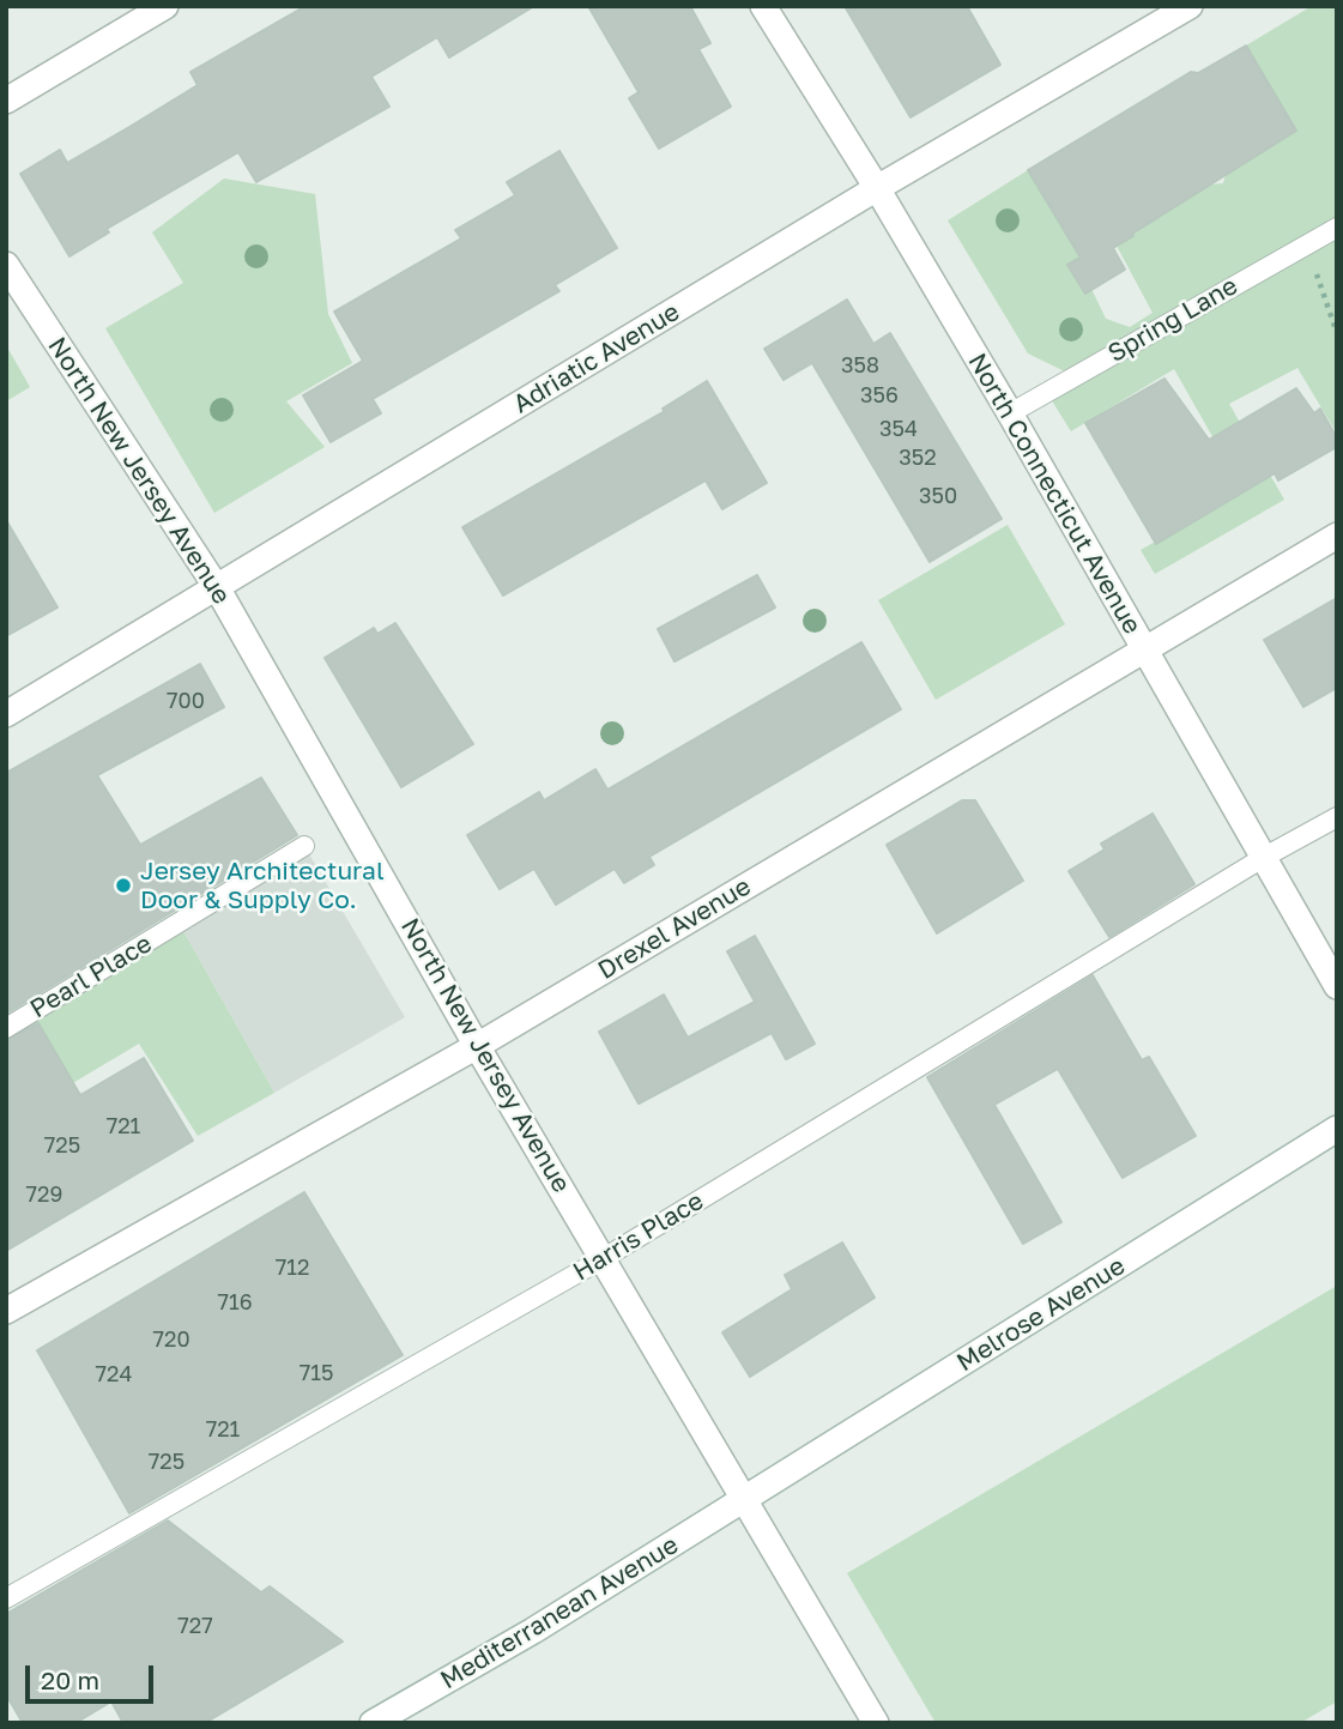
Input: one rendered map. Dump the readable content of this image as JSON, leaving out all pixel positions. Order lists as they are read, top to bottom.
{
  "streets": {
    "street": [
      "Adriatic Avenue",
      "North New Jersey Avenue",
      "North Connecticut Avenue",
      "Drexel Avenue",
      "Melrose Avenue",
      "Mediterranean Avenue"
    ],
    "lane": ["Spring Lane", "Pearl Place", "Harris Place"]
  },
  "crossings": [
    ["Spring Lane", "North Connecticut Avenue"],
    ["Adriatic Avenue", "North New Jersey Avenue"],
    ["Adriatic Avenue", "North Connecticut Avenue"],
    ["North New Jersey Avenue", "Drexel Avenue"],
    ["North New Jersey Avenue", "Harris Place"],
    ["North New Jersey Avenue", "Melrose Avenue"],
    ["North New Jersey Avenue", "Mediterranean Avenue"],
    ["North Connecticut Avenue", "Drexel Avenue"],
    ["North Connecticut Avenue", "Harris Place"],
    ["Melrose Avenue", "Mediterranean Avenue"]
  ],
  "places": ["Jersey Architectural Door & Supply Co."],
  "house_numbers": [
    "358",
    "356",
    "354",
    "352",
    "350",
    "700",
    "721",
    "725",
    "729",
    "712",
    "716",
    "720",
    "715",
    "724",
    "721",
    "725",
    "727"
  ],
  "scale_bar": "20 m"
}
